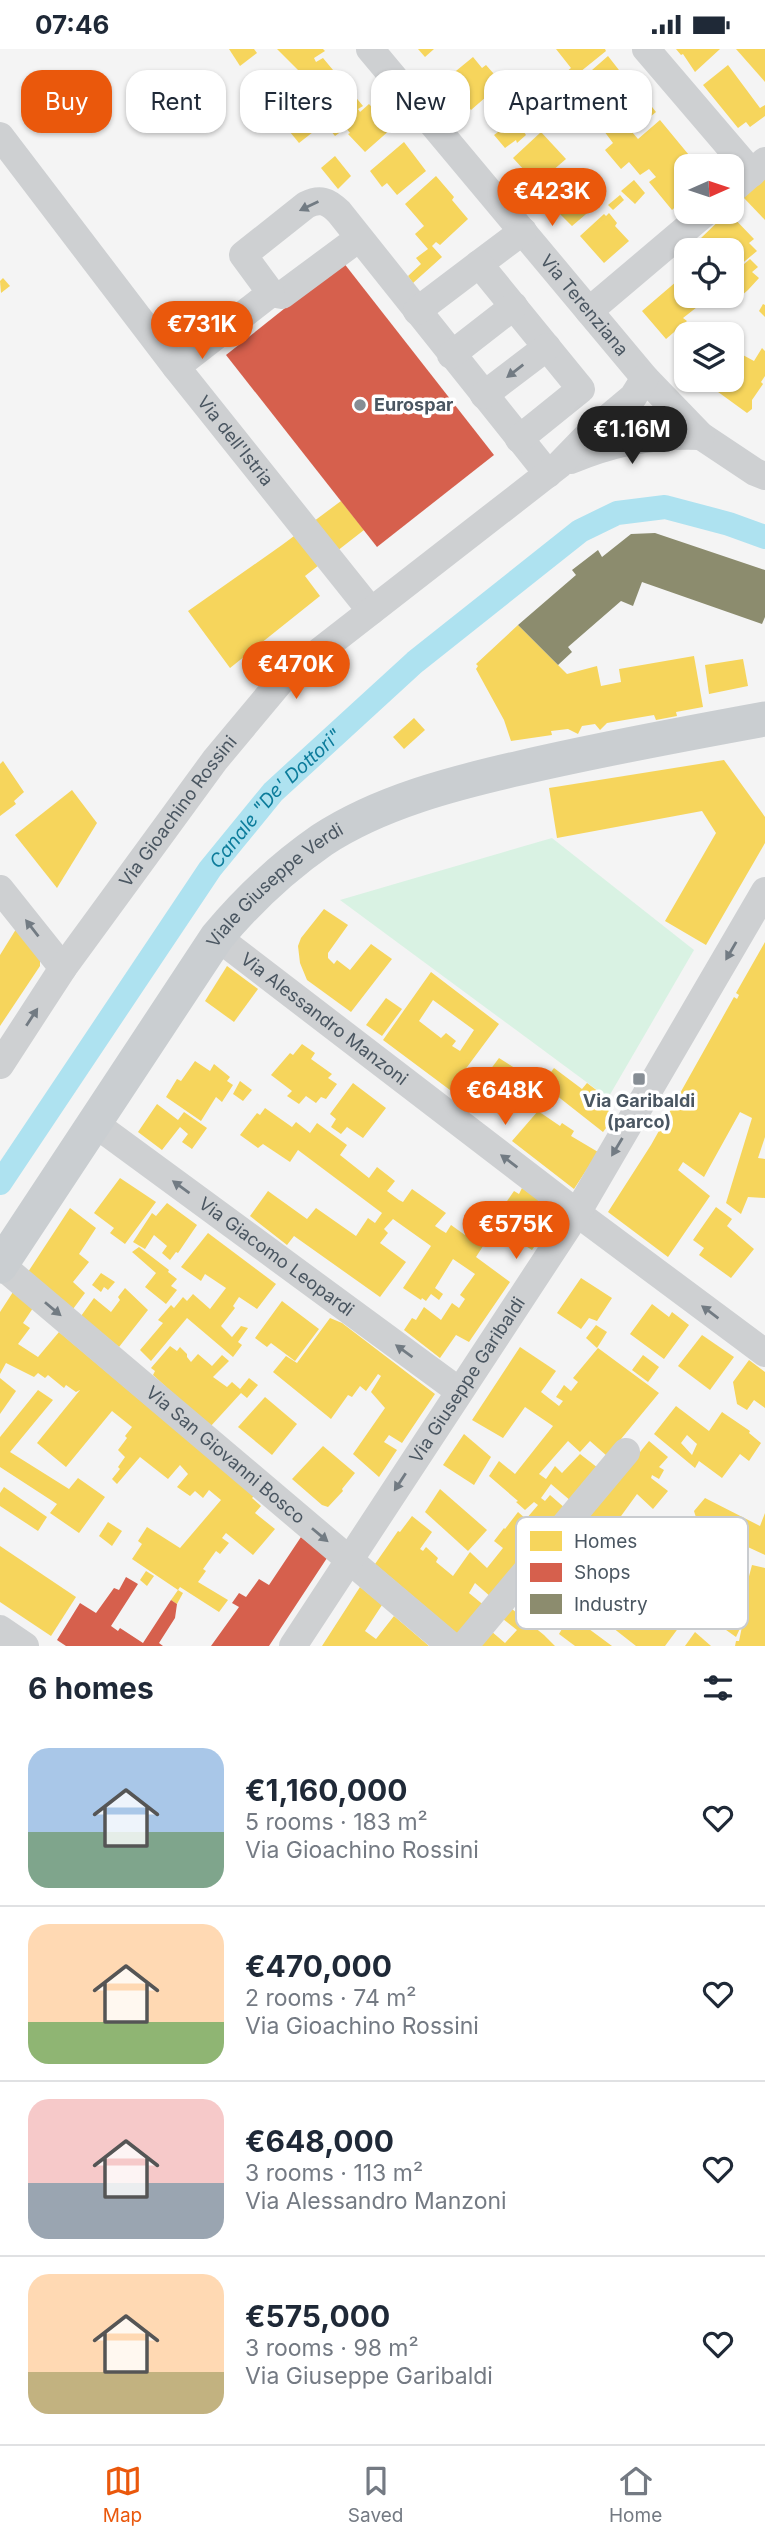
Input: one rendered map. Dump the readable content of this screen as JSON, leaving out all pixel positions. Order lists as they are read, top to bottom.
{
  "streets": {
    "main road": ["Viale Giuseppe Verdi"],
    "street": [
      "Via Terenziana",
      "Via dell'Istria",
      "Via Gioachino Rossini",
      "Via Alessandro Manzoni",
      "Via Giacomo Leopardi",
      "Via Giuseppe Garibaldi",
      "Via San Giovanni Bosco"
    ]
  },
  "crossings": [
    ["Via Terenziana", "Via Gioachino Rossini"],
    ["Via dell'Istria", "Via Gioachino Rossini"],
    ["Viale Giuseppe Verdi", "Via Alessandro Manzoni"],
    ["Viale Giuseppe Verdi", "Via Giacomo Leopardi"],
    ["Viale Giuseppe Verdi", "Via San Giovanni Bosco"],
    ["Via Alessandro Manzoni", "Via Giuseppe Garibaldi"],
    ["Via Giacomo Leopardi", "Via Giuseppe Garibaldi"],
    ["Via Giuseppe Garibaldi", "Via San Giovanni Bosco"]
  ],
  "one_way": [
    "Via Alessandro Manzoni",
    "Via Giacomo Leopardi",
    "Via Giuseppe Garibaldi",
    "Via San Giovanni Bosco"
  ],
  "water": ["Canale \"De' Dottori\""],
  "places": {
    "other": ["Eurospar"],
    "transit": ["Via Garibaldi (parco)"]
  },
  "legend": ["Homes", "Shops", "Industry"],
  "north": "right",
  "page": {
    "status": "07:46",
    "chip": [
      "Buy",
      "Rent",
      "Filters",
      "New",
      "Apartment"
    ],
    "price": [
      "€423K",
      "€731K",
      "€1.16M",
      "€470K",
      "€648K",
      "€575K"
    ],
    "heading": "6 homes",
    "list": [
      {
        "name": "€1,160,000",
        "note": "5 rooms · 183 m² · Via Gioachino Rossini"
      },
      {
        "name": "€470,000",
        "note": "2 rooms · 74 m² · Via Gioachino Rossini"
      },
      {
        "name": "€648,000",
        "note": "3 rooms · 113 m² · Via Alessandro Manzoni"
      },
      {
        "name": "€575,000",
        "note": "3 rooms · 98 m² · Via Giuseppe Garibaldi"
      }
    ],
    "tabs": ["Map", "Saved", "Home"]
  }
}
